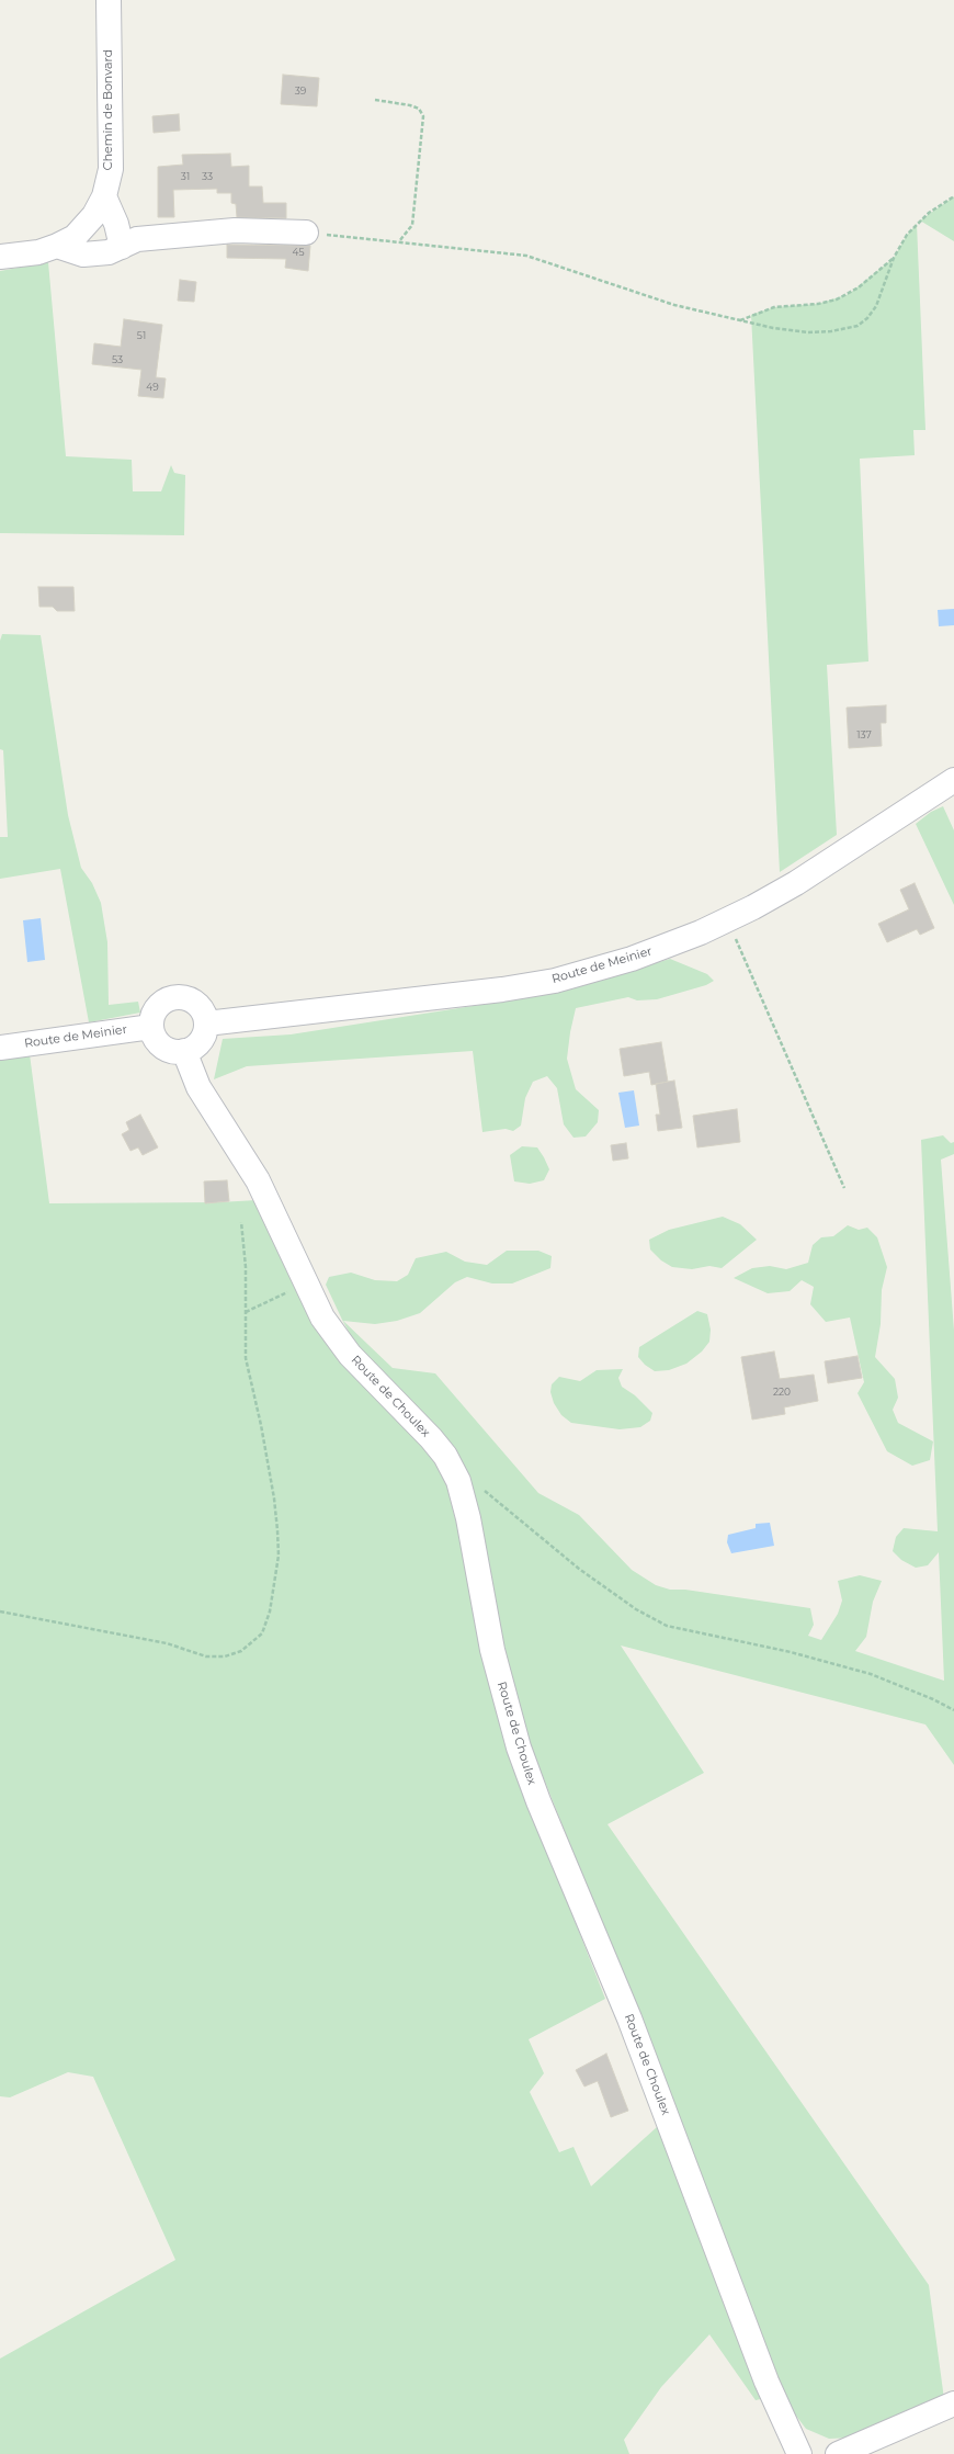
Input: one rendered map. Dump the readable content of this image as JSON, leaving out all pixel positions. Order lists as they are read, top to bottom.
{
  "streets": {
    "street": ["Chemin de Bonvard", "Route de Meinier", "Route de Choulex"]
  },
  "crossings": [
    ["Route de Meinier", "Route de Choulex"]
  ],
  "house_numbers": [
    "39",
    "31",
    "33",
    "45",
    "51",
    "53",
    "49",
    "137",
    "220"
  ]
}
